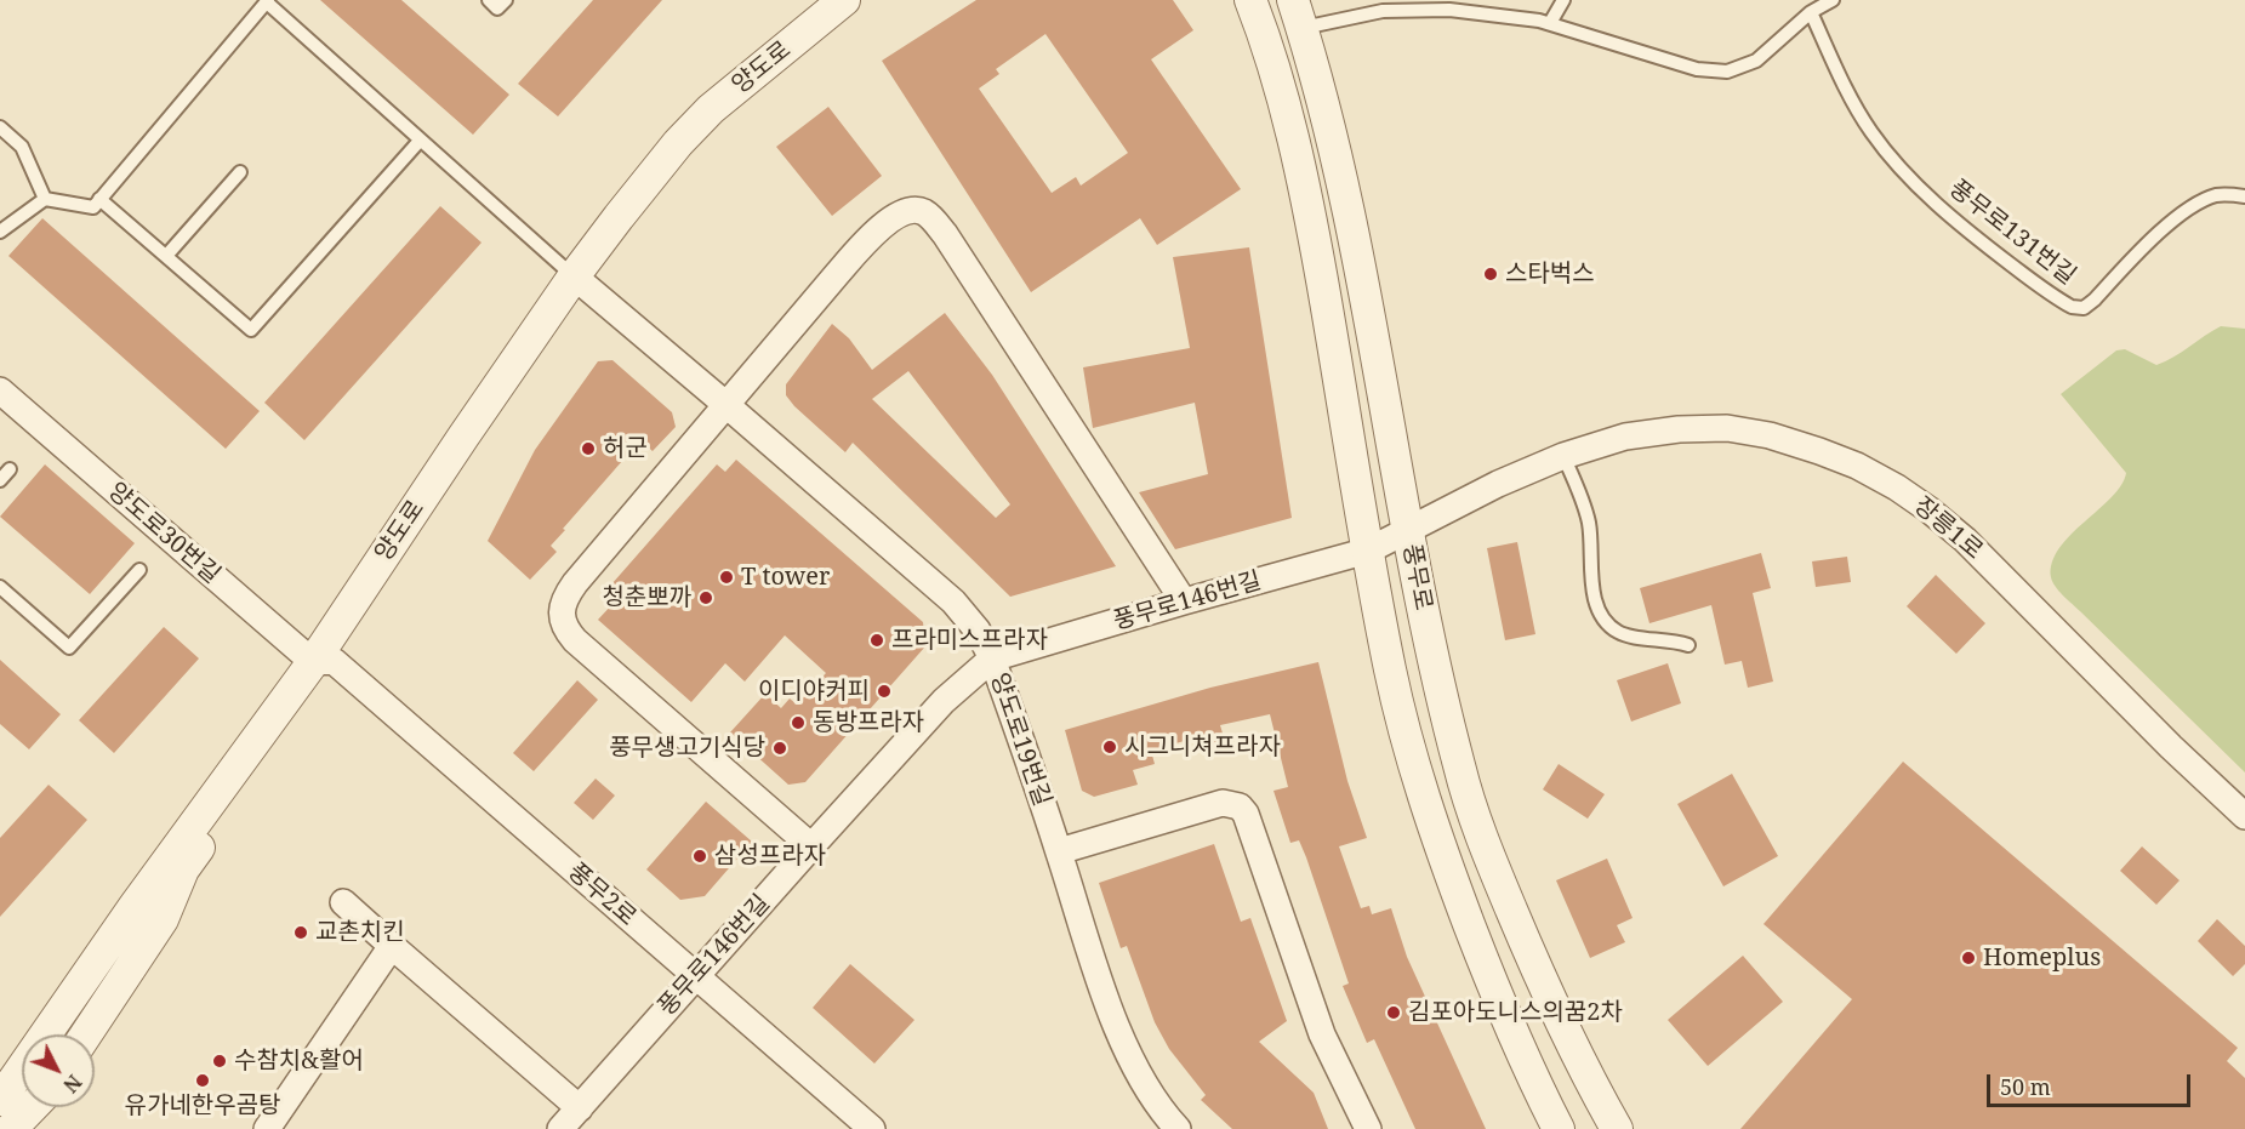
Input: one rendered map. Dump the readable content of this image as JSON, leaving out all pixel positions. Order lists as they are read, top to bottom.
{
  "streets": {
    "street": [
      "양도로",
      "장릉1로",
      "양도로30번길",
      "풍무로",
      "풍무로146번길",
      "양도로19번길",
      "풍무2로"
    ],
    "lane": ["풍무로131번길"]
  },
  "crossings": [
    ["양도로", "양도로30번길"],
    ["양도로", "양도로19번길"],
    ["양도로", "풍무2로"],
    ["장릉1로", "풍무로"],
    ["장릉1로", "풍무로146번길"],
    ["양도로30번길", "풍무2로"],
    ["풍무로", "풍무로146번길"],
    ["풍무로146번길", "양도로19번길"],
    ["풍무로146번길", "풍무2로"]
  ],
  "places": [
    "스타벅스",
    "허군",
    "T tower",
    "청춘뽀까",
    "프라미스프라자",
    "이디야커피",
    "동방프라자",
    "시그니쳐프라자",
    "풍무생고기식당",
    "삼성프라자",
    "교촌치킨",
    "Homeplus",
    "김포아도니스의꿈2차",
    "수참치&활어",
    "유가네한우곰탕"
  ],
  "scale_bar": "50 m",
  "north": "bottom right"
}
